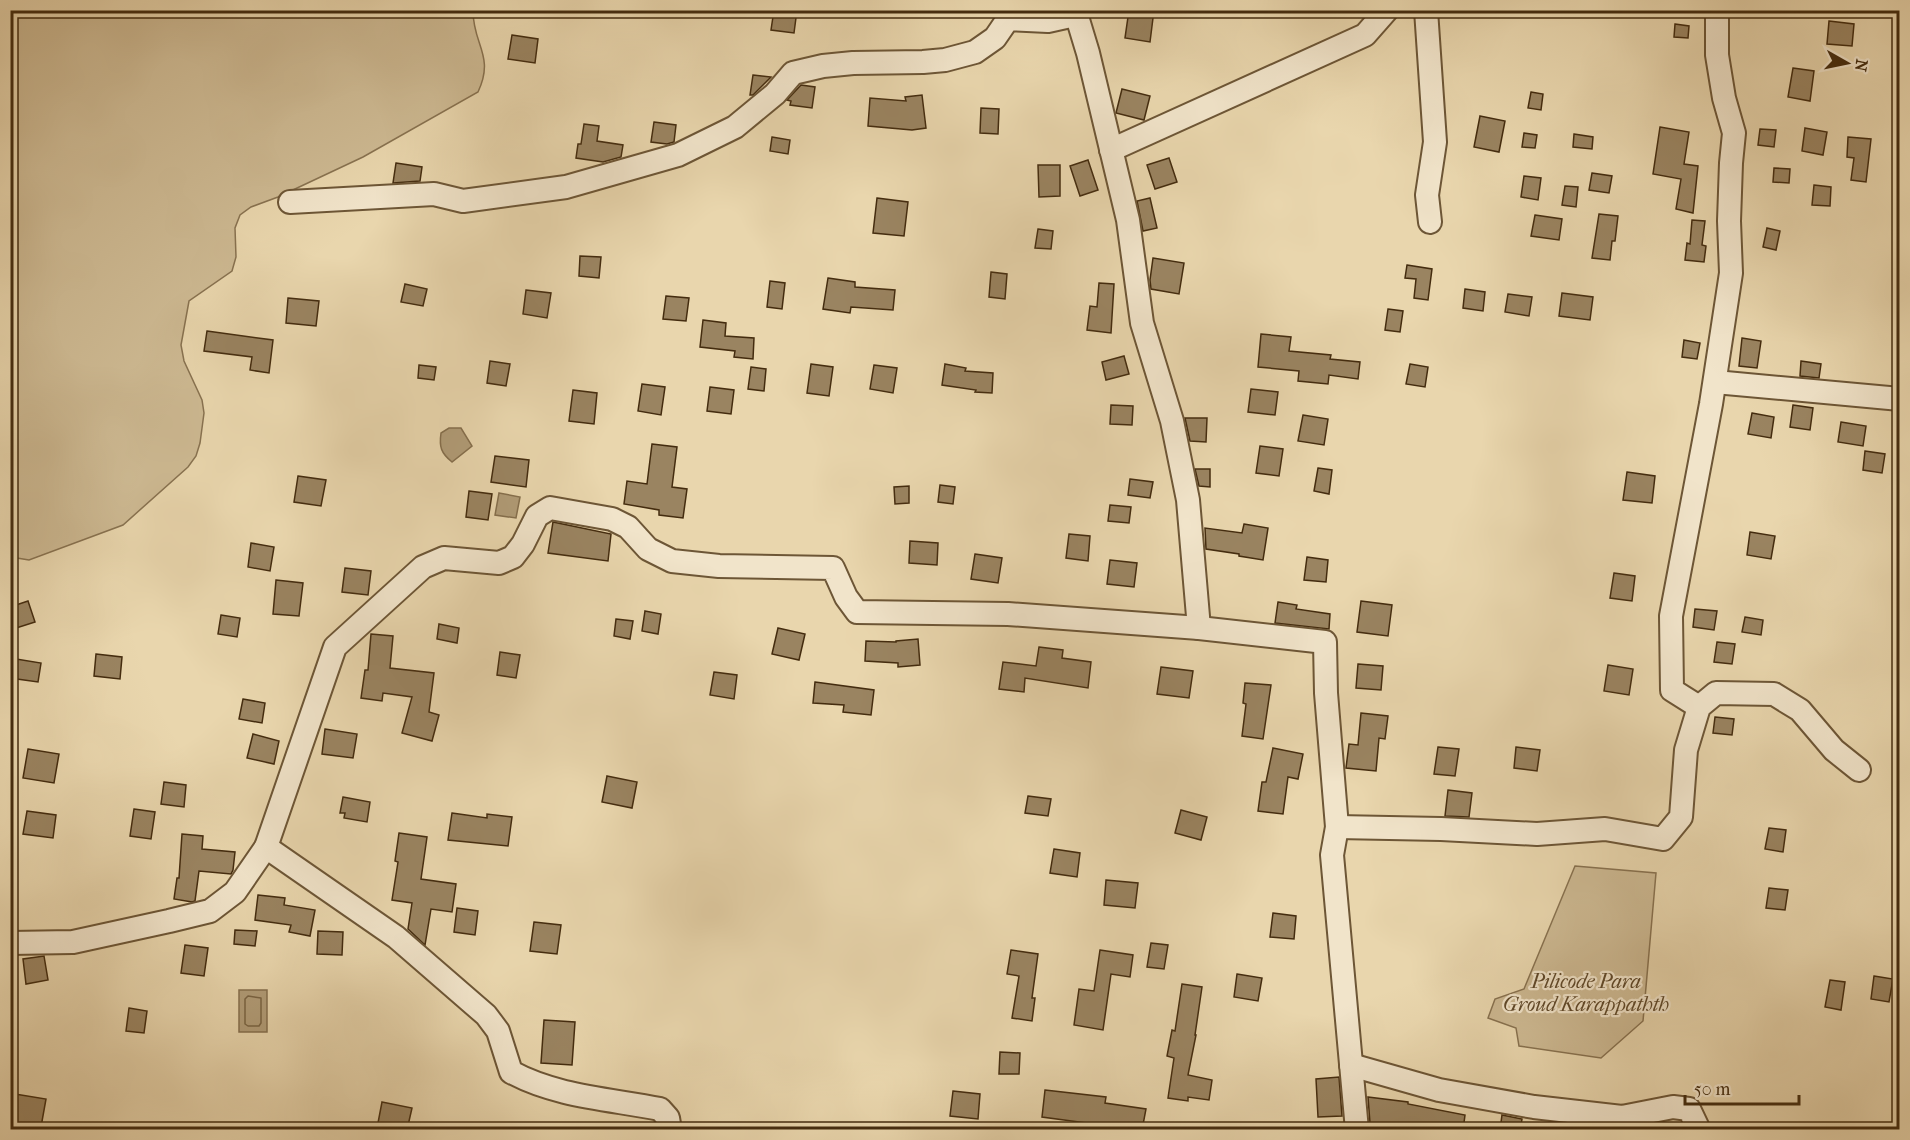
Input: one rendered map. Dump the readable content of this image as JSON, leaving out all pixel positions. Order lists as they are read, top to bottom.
{
  "parks": ["Pilicode Para Groud Karappathth"],
  "scale_bar": "50 m",
  "north": "right"
}
